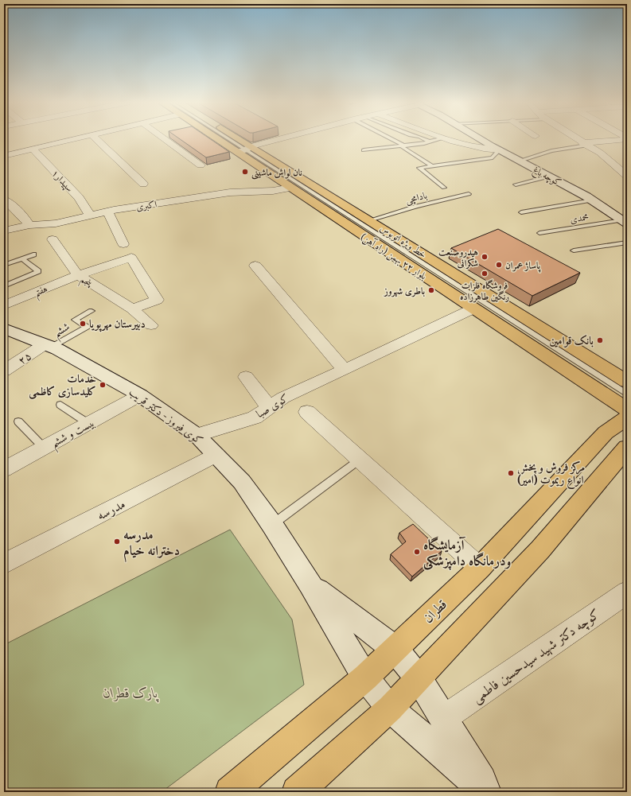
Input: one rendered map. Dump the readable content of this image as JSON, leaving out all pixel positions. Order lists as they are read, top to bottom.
{
  "streets": {
    "main road": [
      "کوچه باغ",
      "بلوار ۲۲ بهمن (راه آهن)",
      "کوی فیروز - دکتر قریب",
      "قطران"
    ],
    "street": [
      "سپیدار۱",
      "اکبری",
      "پنجم",
      "هفتم",
      "۲۵",
      "کوی صبا",
      "بیست و ششم",
      "مدرسه",
      "کوچه دکتر شهید سیدحسین فاطمی"
    ],
    "lane": [
      "بادامچی",
      "محمدی",
      "خط ویژه اتوبوس",
      "ششم"
    ]
  },
  "crossings": [
    ["کوچه باغ", "محمدی"],
    ["سپیدار۱", "اکبری"],
    ["بادامچی", "بلوار ۲۲ بهمن (راه آهن)"],
    ["اکبری", "بلوار ۲۲ بهمن (راه آهن)"],
    ["خط ویژه اتوبوس", "بلوار ۲۲ بهمن (راه آهن)"],
    ["بلوار ۲۲ بهمن (راه آهن)", "کوی صبا"],
    ["پنجم", "هفتم"],
    ["ششم", "۲۵"],
    ["ششم", "کوی فیروز - دکتر قریب"],
    ["۲۵", "کوی فیروز - دکتر قریب"],
    ["کوی صبا", "کوی فیروز - دکتر قریب"],
    ["کوی فیروز - دکتر قریب", "بیست و ششم"],
    ["کوی فیروز - دکتر قریب", "مدرسه"],
    ["کوی فیروز - دکتر قریب", "قطران"]
  ],
  "parks": ["پارک قطران"],
  "places": [
    "نان لواش ماشینی",
    "هیدروصنعت شکرانی",
    "پاساژ عمران",
    "فروشگاه فلزات رنگین طاهرزاده",
    "باطری شهروز",
    "دبیرستان مهرپویا",
    "بانک قوامین",
    "خدمات کلیدسازی کاظمی",
    "مرکز فروش و پخش انواع ریموت (امیر)",
    "مدرسه دخترانه خیام",
    "آزمایشگاه ودرمانگاه دامپزشکی"
  ]
}
